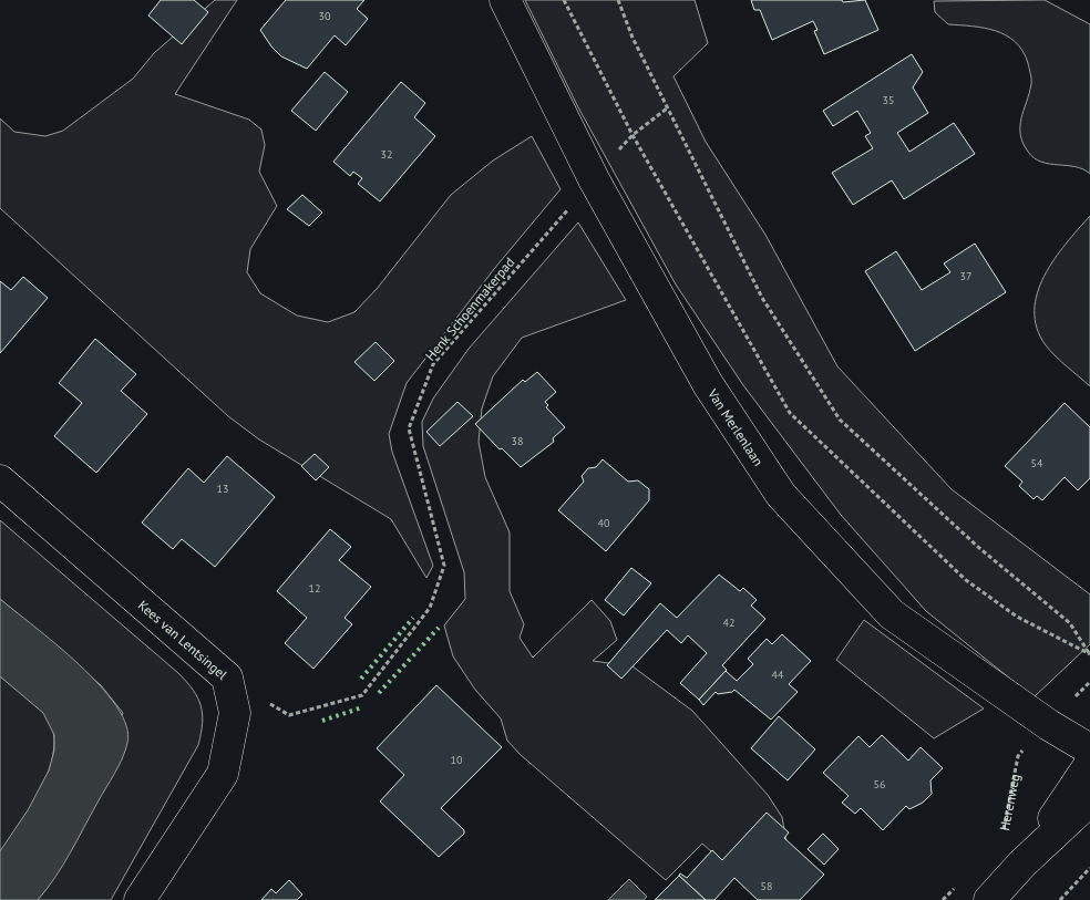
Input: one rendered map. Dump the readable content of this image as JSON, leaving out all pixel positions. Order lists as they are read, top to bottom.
{
  "streets": {
    "main road": ["Van Merlenlaan", "Kees van Lentsingel"],
    "path": ["Henk Schoenmakerpad", "Herenweg"]
  },
  "crossings": [
    ["Henk Schoenmakerpad", "Van Merlenlaan"],
    ["Henk Schoenmakerpad", "Kees van Lentsingel"],
    ["Van Merlenlaan", "Herenweg"]
  ],
  "house_numbers": [
    "30",
    "35",
    "32",
    "37",
    "38",
    "54",
    "13",
    "40",
    "12",
    "42",
    "44",
    "10",
    "56",
    "58"
  ]
}
